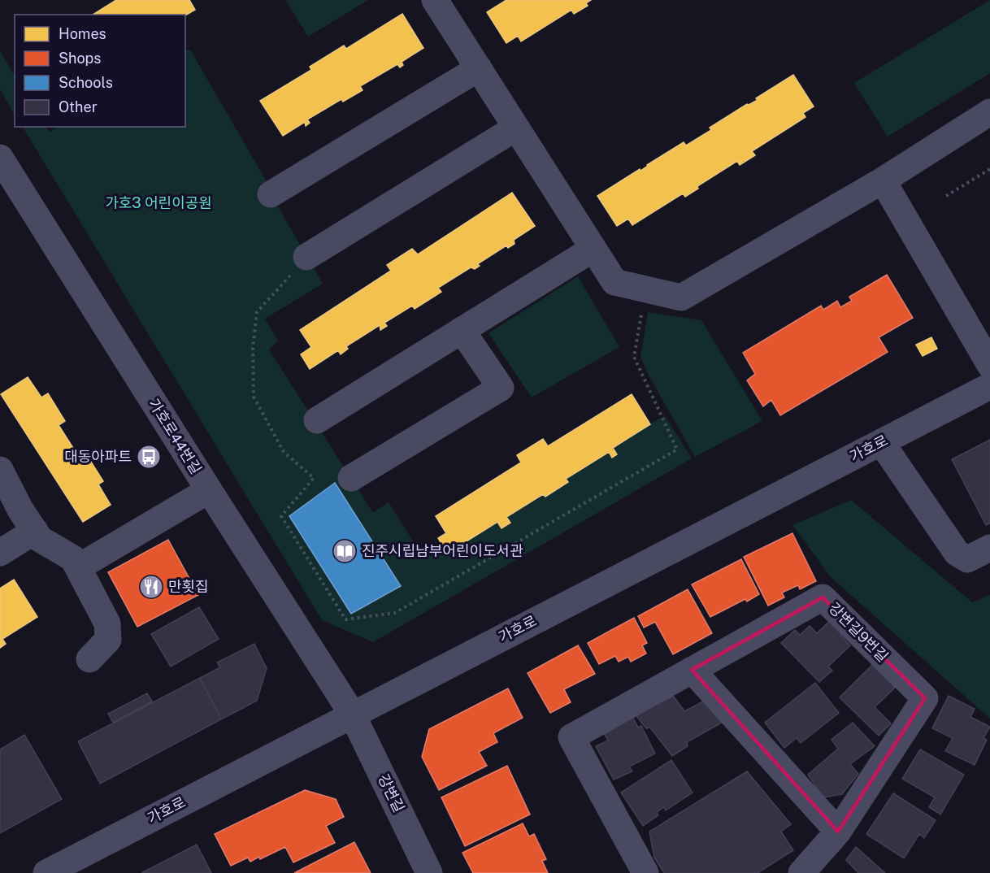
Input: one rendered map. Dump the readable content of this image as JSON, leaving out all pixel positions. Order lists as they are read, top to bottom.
{
  "streets": {
    "street": [
      "가호로44번길",
      "가호로",
      "강변길9번길",
      "강변길"
    ]
  },
  "crossings": [
    ["가호로44번길", "가호로"],
    ["가호로44번길", "강변길"],
    ["가호로", "강변길"]
  ],
  "parks": ["가호3 어린이공원"],
  "places": {
    "bus stop": ["대동아파트"],
    "library": ["진주시립남부어린이도서관"],
    "restaurant": ["만횟집"]
  },
  "legend": [
    "Homes",
    "Shops",
    "Schools",
    "Other"
  ]
}
